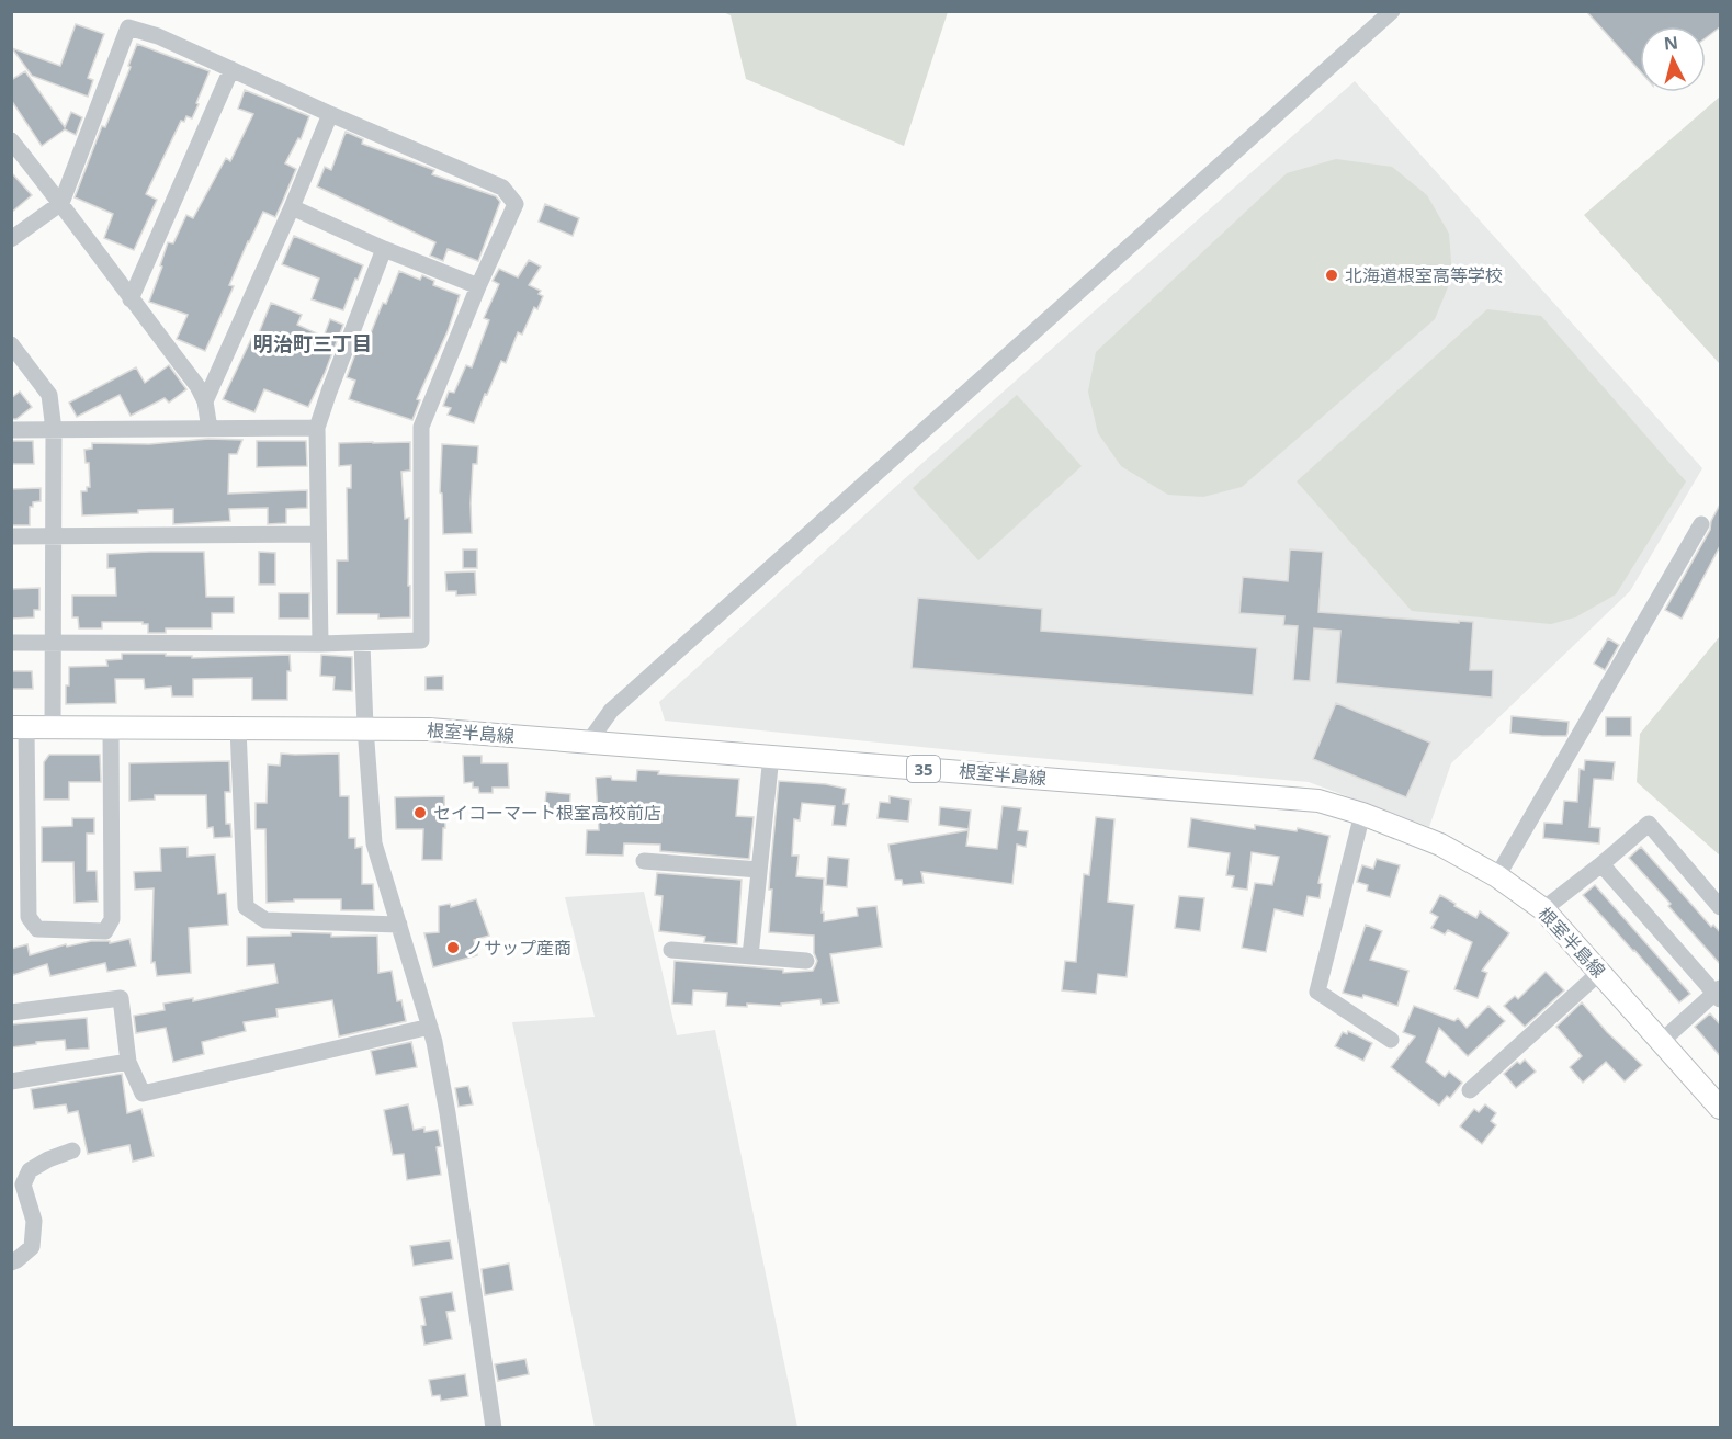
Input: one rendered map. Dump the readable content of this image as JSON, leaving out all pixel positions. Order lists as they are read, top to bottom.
{
  "streets": {
    "main road": ["根室半島線", "35"]
  },
  "districts": ["明治町三丁目"],
  "places": ["北海道根室高等学校", "セイコーマート根室高校前店", "ノサップ産商"],
  "north": "top"
}
